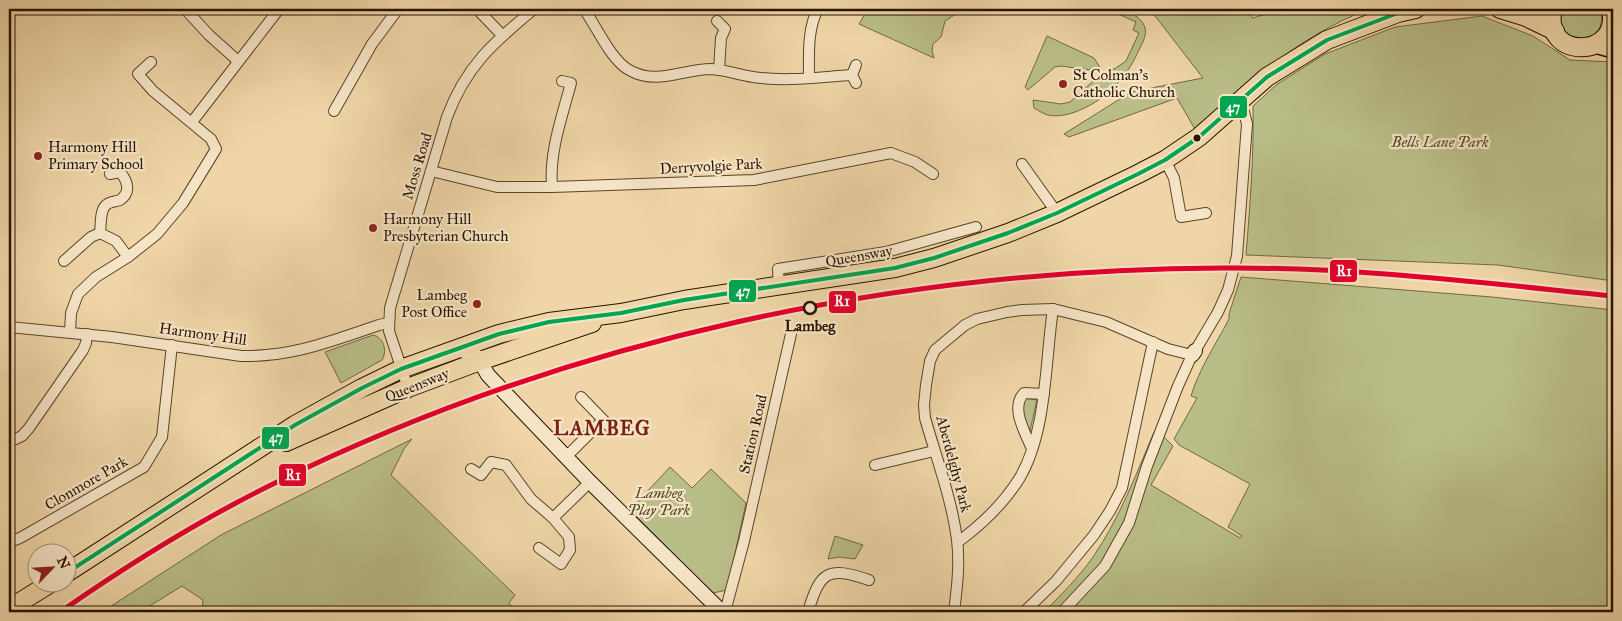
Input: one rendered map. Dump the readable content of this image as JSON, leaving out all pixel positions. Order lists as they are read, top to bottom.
{
  "streets": {
    "highway": ["Queensway"],
    "street": [
      "Moss Road",
      "Derryvolgie Park",
      "Harmony Hill",
      "Station Road",
      "Aberdelghy Park",
      "Clonmore Park"
    ]
  },
  "crossings": [
    ["Moss Road", "Derryvolgie Park"],
    ["Moss Road", "Queensway"],
    ["Moss Road", "Harmony Hill"],
    ["Harmony Hill", "Clonmore Park"]
  ],
  "districts": ["LAMBEG"],
  "parks": ["Bells Lane Park", "Lambeg Play Park"],
  "places": [
    "St Colman's Catholic Church",
    "Harmony Hill Primary School",
    "Harmony Hill Presbyterian Church",
    "Lambeg Post Office",
    "Lambeg"
  ],
  "lines": ["transit line 47", "transit line R1"],
  "north": "top right"
}
